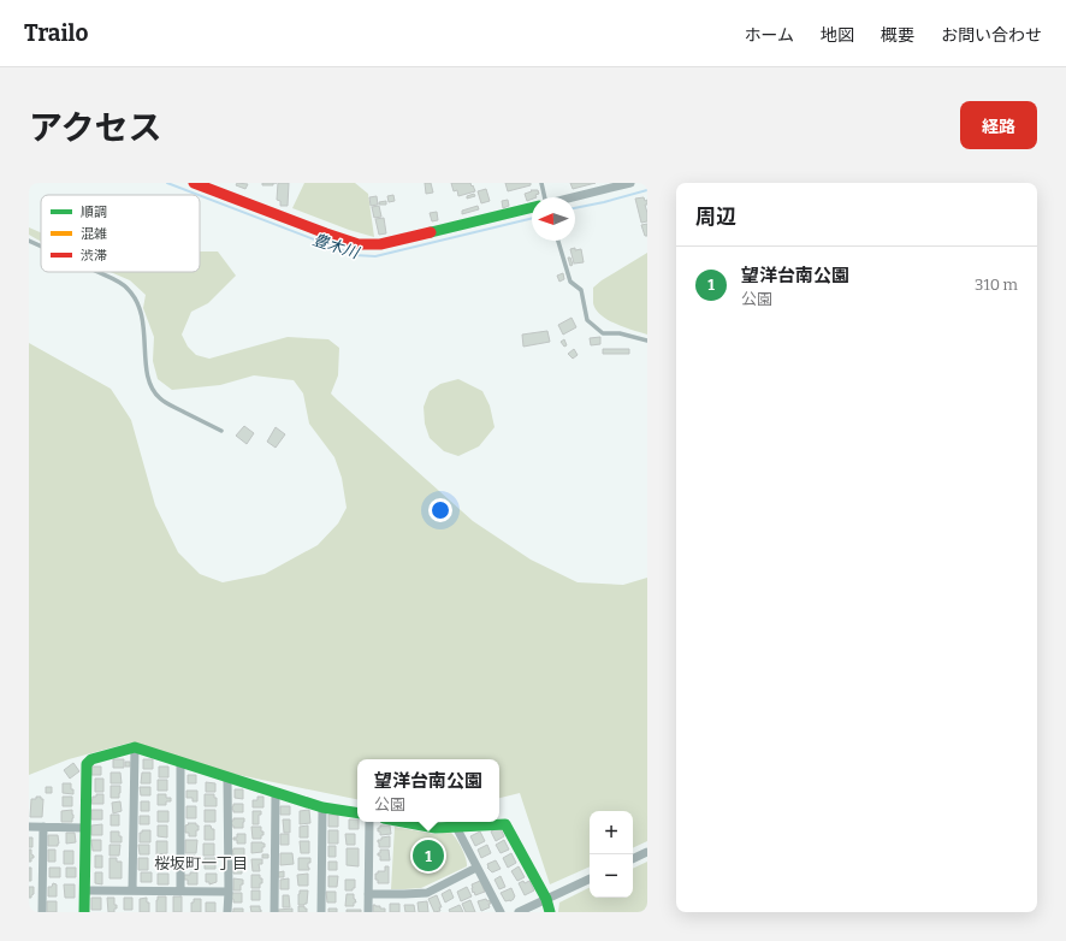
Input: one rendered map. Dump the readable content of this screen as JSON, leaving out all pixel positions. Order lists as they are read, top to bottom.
{
  "districts": ["桜坂町一丁目"],
  "water": ["豊木川"],
  "legend": ["順調", "混雑", "渋滞"],
  "north": "left",
  "page": {
    "header": "Trailo",
    "nav": [
      "ホーム",
      "地図",
      "概要",
      "お問い合わせ"
    ],
    "title": "アクセス",
    "buttons": "経路",
    "heading": "周辺",
    "list": [
      {
        "mark": "1",
        "name": "望洋台南公園",
        "note": "公園",
        "value": "310 m"
      }
    ],
    "popup": ["望洋台南公園", "公園"],
    "map_buttons": ["+", "−"],
    "pins": "1"
  }
}
